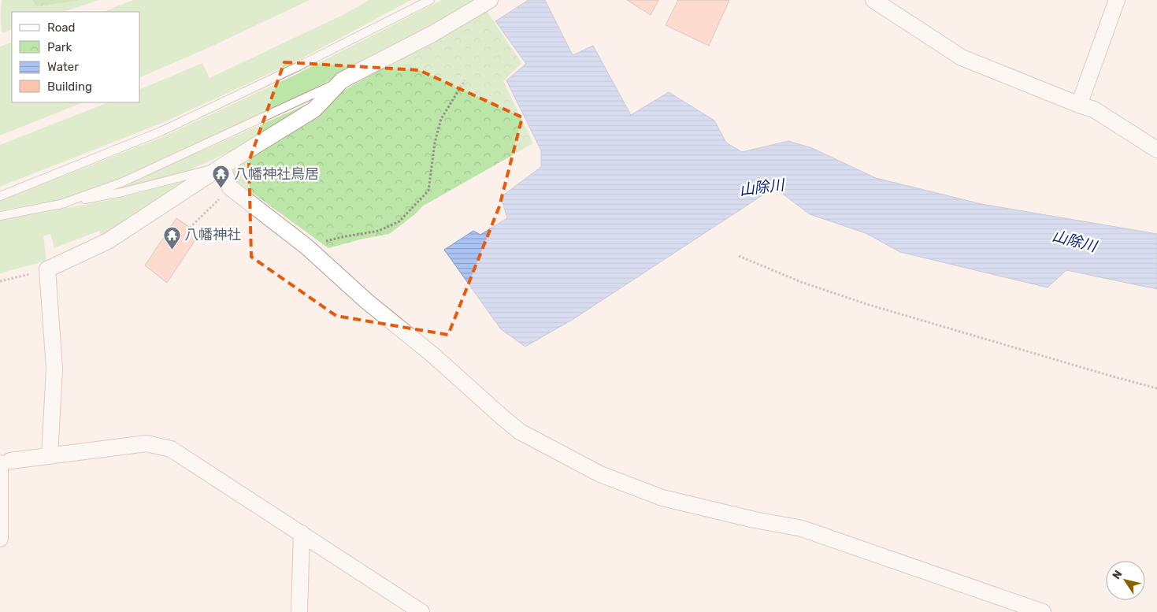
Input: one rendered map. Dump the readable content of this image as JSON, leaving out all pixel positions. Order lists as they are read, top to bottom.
{
  "water": ["山除川"],
  "places": {
    "temple": ["八幡神社鳥居", "八幡神社"]
  },
  "legend": [
    "Road",
    "Park",
    "Water",
    "Building"
  ],
  "north": "top left"
}
